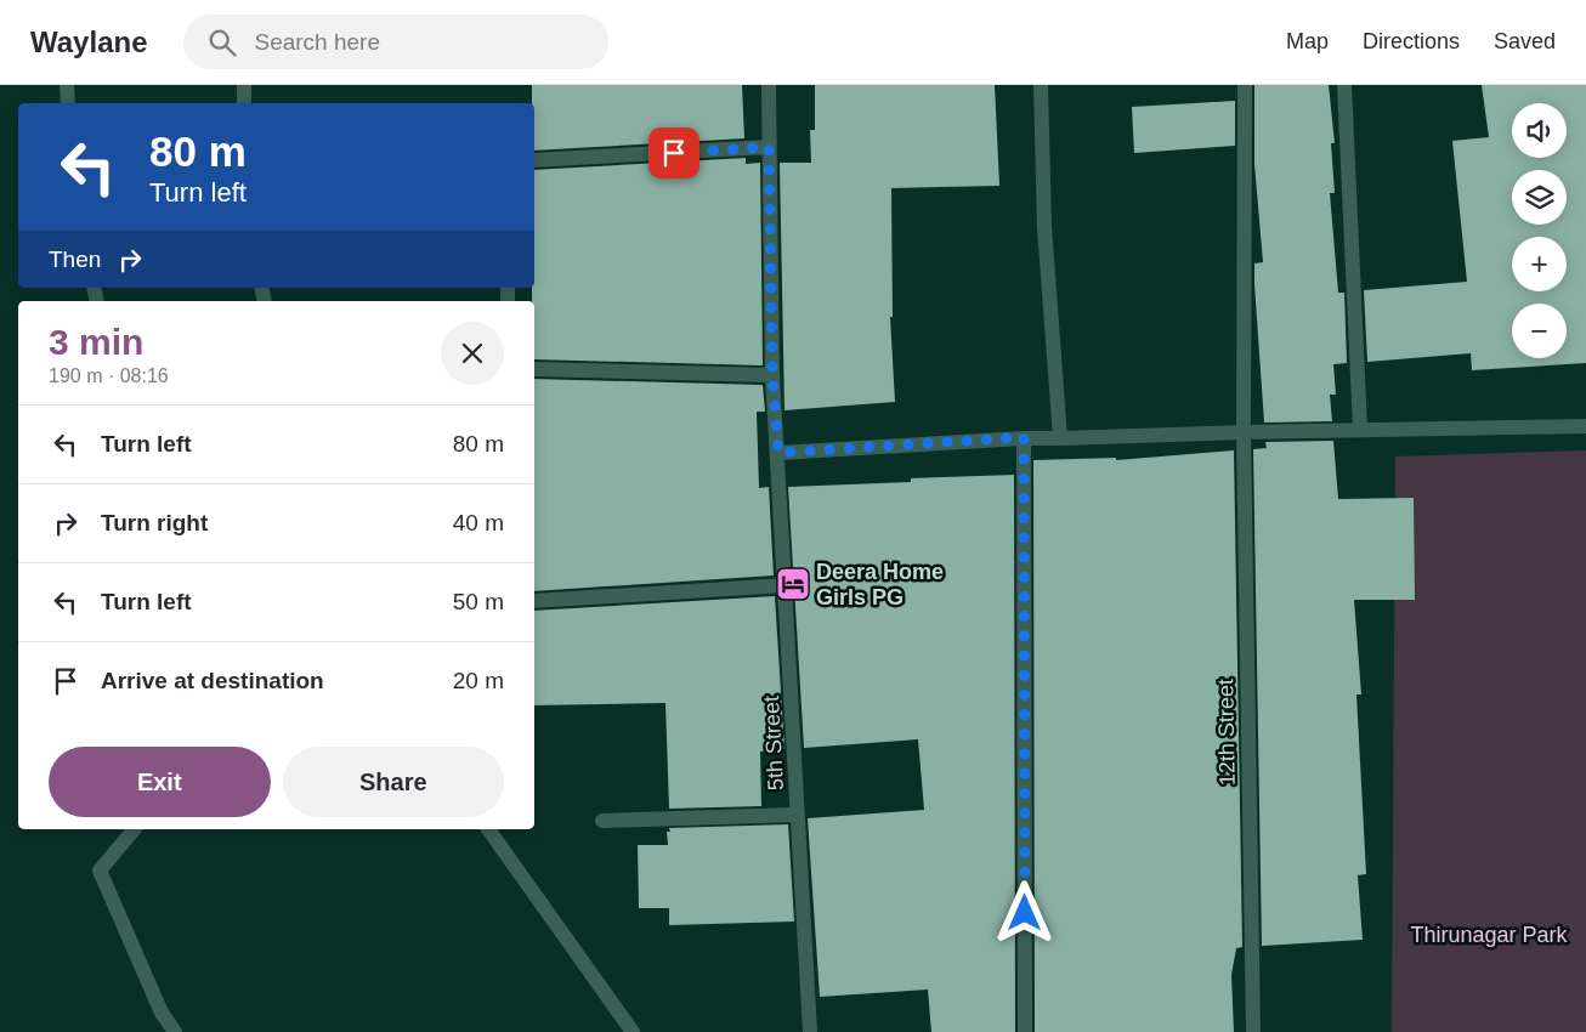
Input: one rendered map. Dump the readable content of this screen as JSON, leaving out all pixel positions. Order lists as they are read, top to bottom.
{
  "streets": {
    "street": ["12th Street", "5th Street"]
  },
  "parks": ["Thirunagar Park"],
  "places": {
    "hotel": ["Deera Home Girls PG"]
  },
  "page": {
    "header": "Waylane",
    "search": "Search here",
    "nav": ["Map", "Directions", "Saved"],
    "map_buttons": ["+", "−"],
    "turn": ["80 m", "Turn left"],
    "then": "Then",
    "heading": ["3 min", "190 m · 08:16"],
    "list": [
      {
        "name": "Turn left",
        "value": "80 m"
      },
      {
        "name": "Turn right",
        "value": "40 m"
      },
      {
        "name": "Turn left",
        "value": "50 m"
      },
      {
        "name": "Arrive at destination",
        "value": "20 m"
      }
    ],
    "buttons": ["Exit", "Share"]
  }
}
